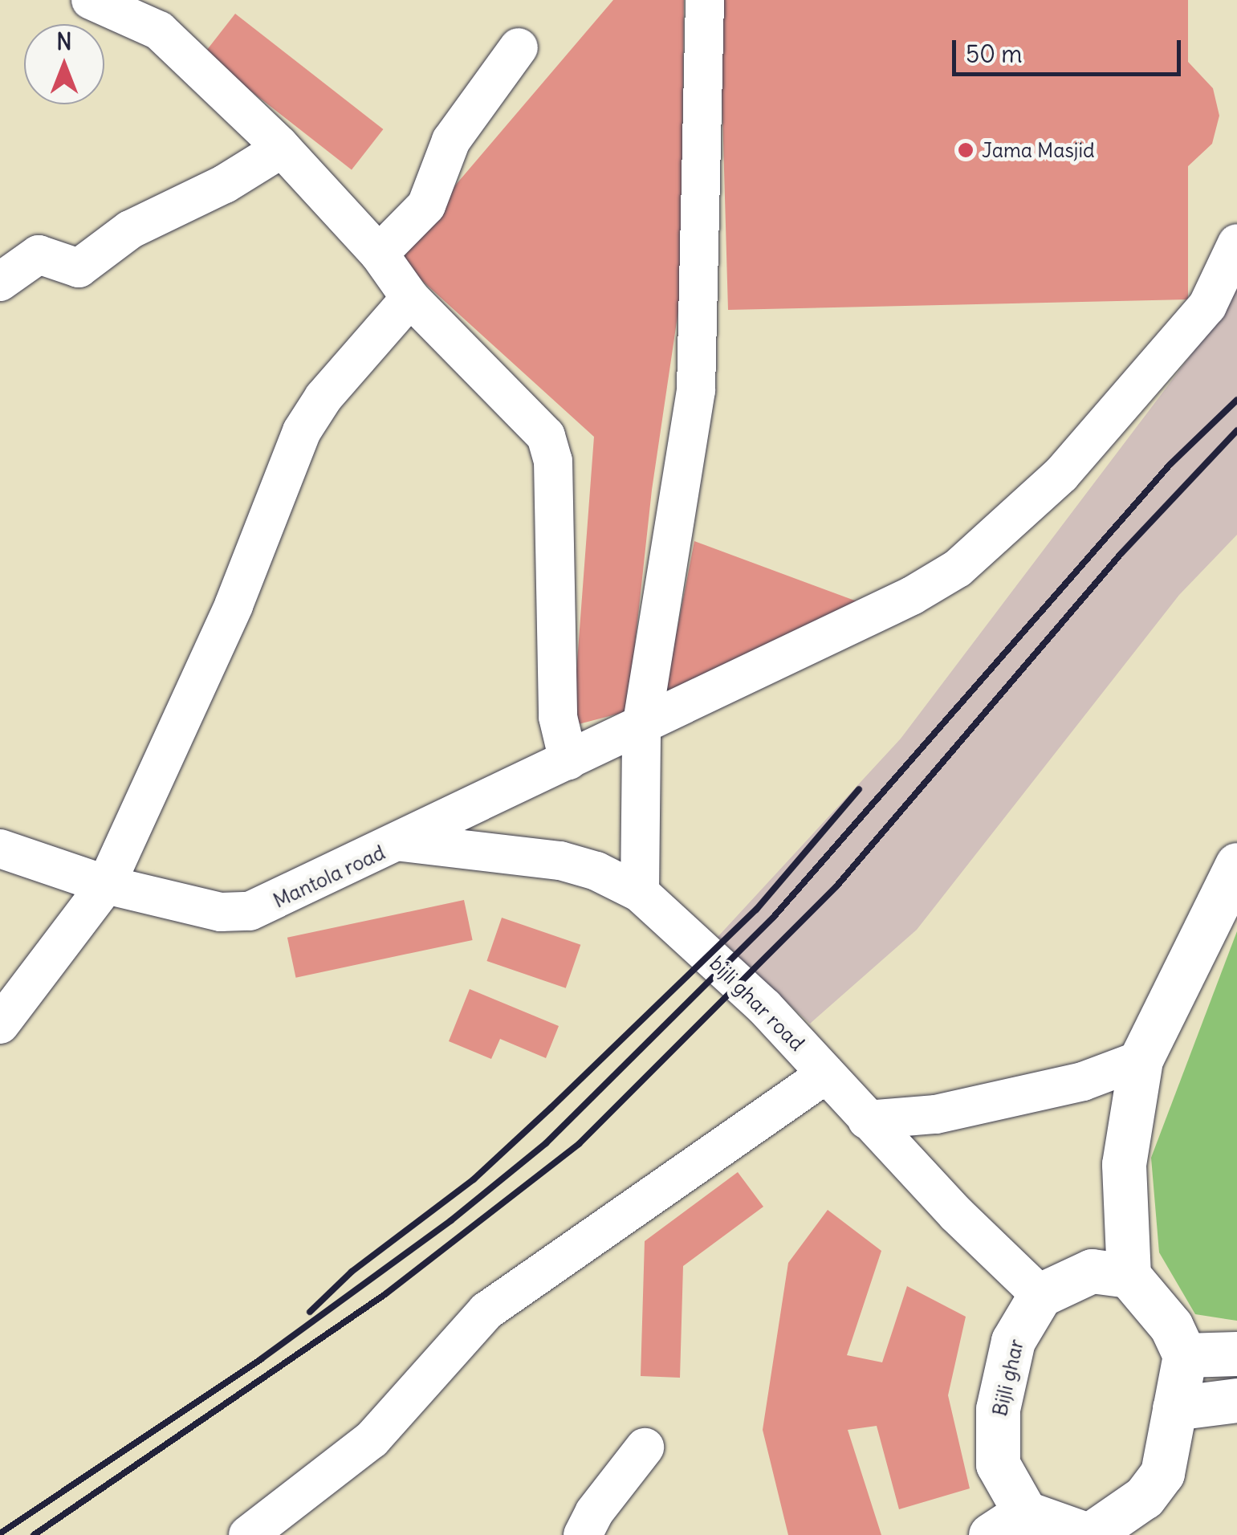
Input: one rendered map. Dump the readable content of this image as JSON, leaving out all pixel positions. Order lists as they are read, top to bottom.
{
  "streets": {
    "main road": ["Bijli ghar"],
    "street": ["Mantola road", "bijli ghar road"]
  },
  "crossings": [
    ["Mantola road", "bijli ghar road"],
    ["bijli ghar road", "Bijli ghar"]
  ],
  "places": ["Jama Masjid"],
  "scale_bar": "50 m",
  "north": "top"
}
